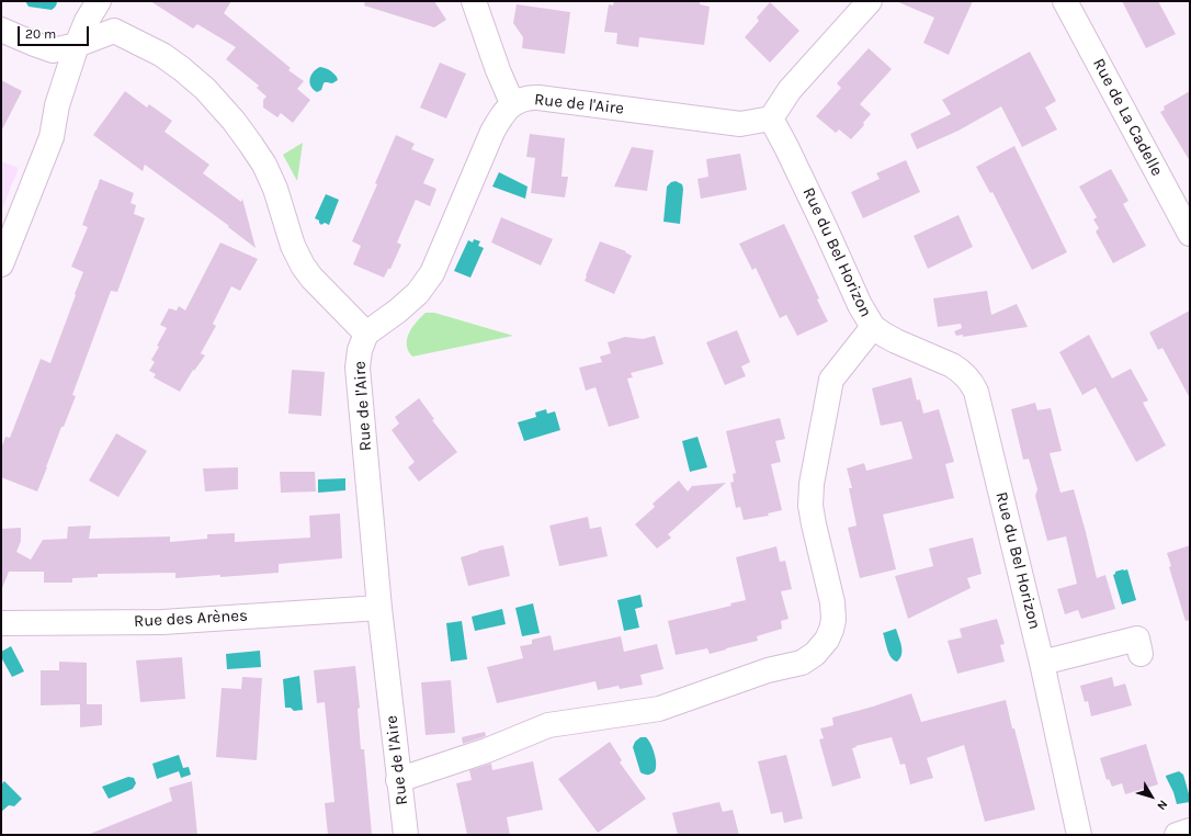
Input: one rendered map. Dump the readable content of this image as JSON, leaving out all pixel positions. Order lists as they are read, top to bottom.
{
  "streets": {
    "street": [
      "Rue de l'Aire",
      "Rue de La Cadelle",
      "Rue du Bel Horizon",
      "Rue des Arènes"
    ]
  },
  "crossings": [
    ["Rue de l'Aire", "Rue du Bel Horizon"],
    ["Rue de l'Aire", "Rue des Arènes"]
  ],
  "scale_bar": "20 m",
  "north": "bottom right"
}
